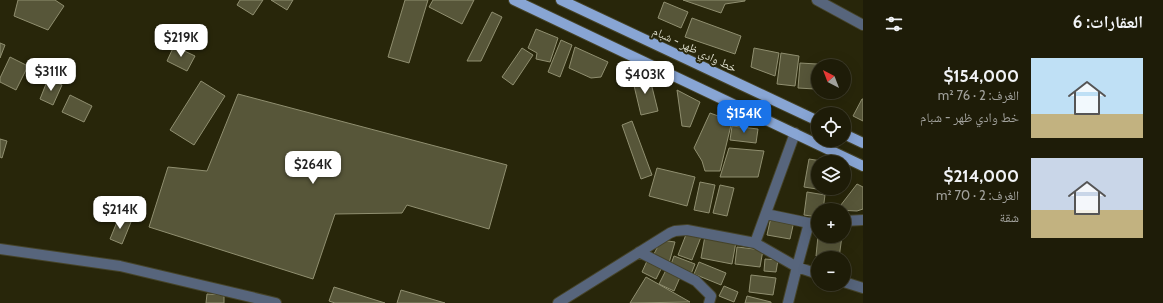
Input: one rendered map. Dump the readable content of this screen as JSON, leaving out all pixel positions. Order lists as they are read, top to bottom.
{
  "streets": {
    "main road": ["خط وادي ظهر - شبام"]
  },
  "north": "top left",
  "page": {
    "heading": "العقارات: 6",
    "price": [
      "$219K",
      "$311K",
      "$403K",
      "$154K",
      "$264K",
      "$214K"
    ],
    "list": [
      {
        "name": "$154,000",
        "note": "الغرف: 2 · 76 m² · خط وادي ظهر - شبام"
      },
      {
        "name": "$214,000",
        "note": "الغرف: 2 · 70 m² · شقة"
      }
    ],
    "map_buttons": ["+", "−"]
  }
}
